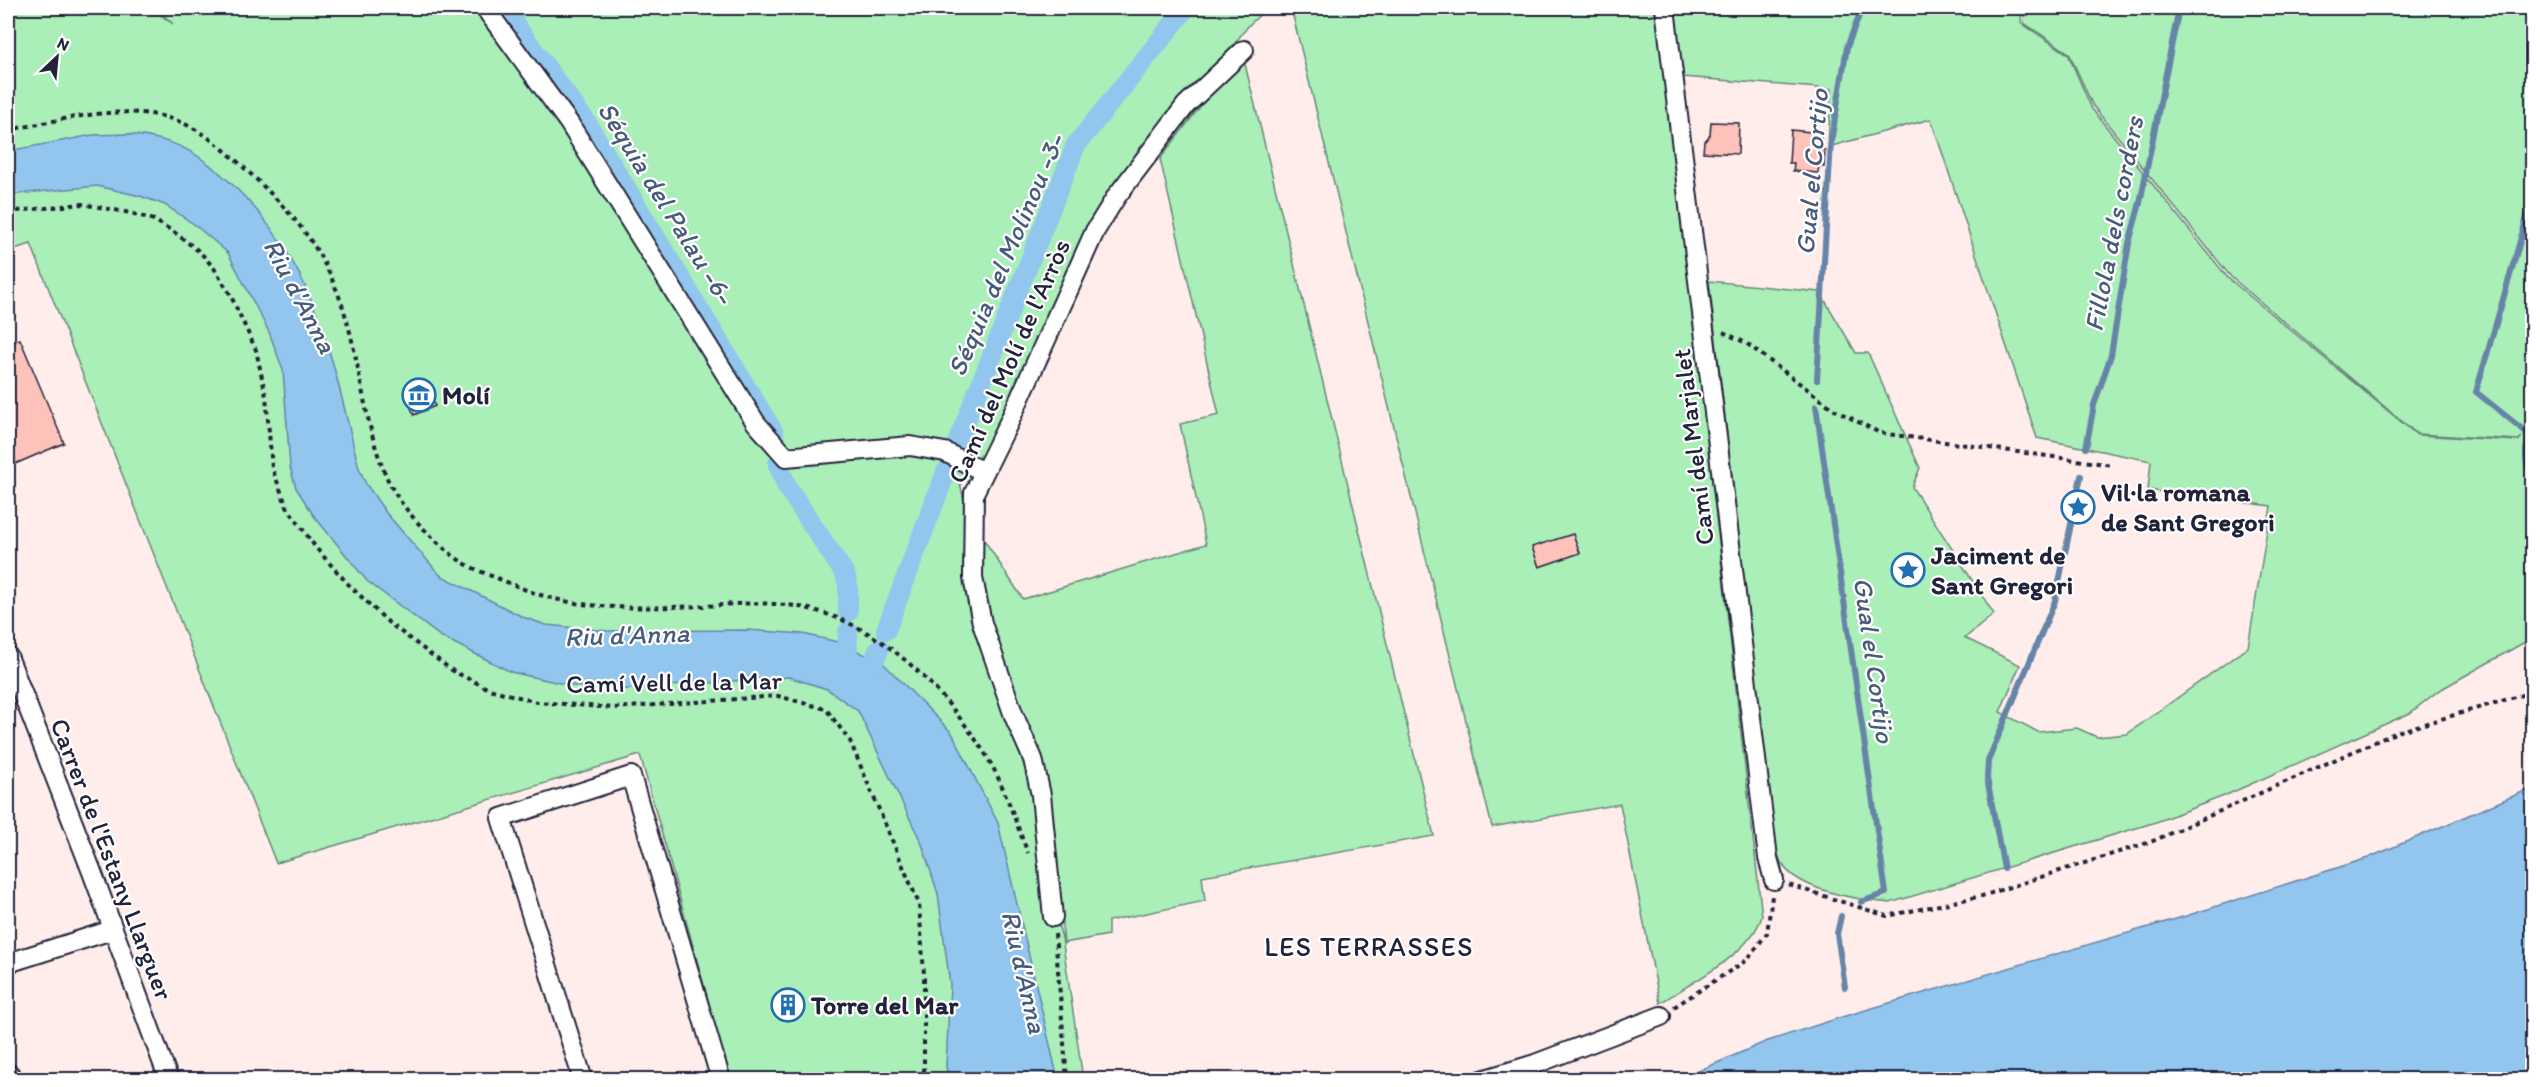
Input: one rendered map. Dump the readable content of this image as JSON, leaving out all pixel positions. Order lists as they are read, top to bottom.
{
  "streets": {
    "street": ["Camí del Molí de l'Arròs", "Camí del Marjalet", "Carrer de l'Estany Llarguer"],
    "path": ["Camí Vell de la Mar"]
  },
  "districts": ["LES TERRASSES"],
  "water": [
    "Gual el Cortijo",
    "Séquia del Palau -6-",
    "Fillola dels corders",
    "Séquia del Molinou -3-",
    "Riu d'Anna"
  ],
  "places": {
    "museum": ["Molí"],
    "place": ["Vil·la romana de Sant Gregori", "Jaciment de Sant Gregori"],
    "building": ["Torre del Mar"]
  },
  "north": "top right"
}
